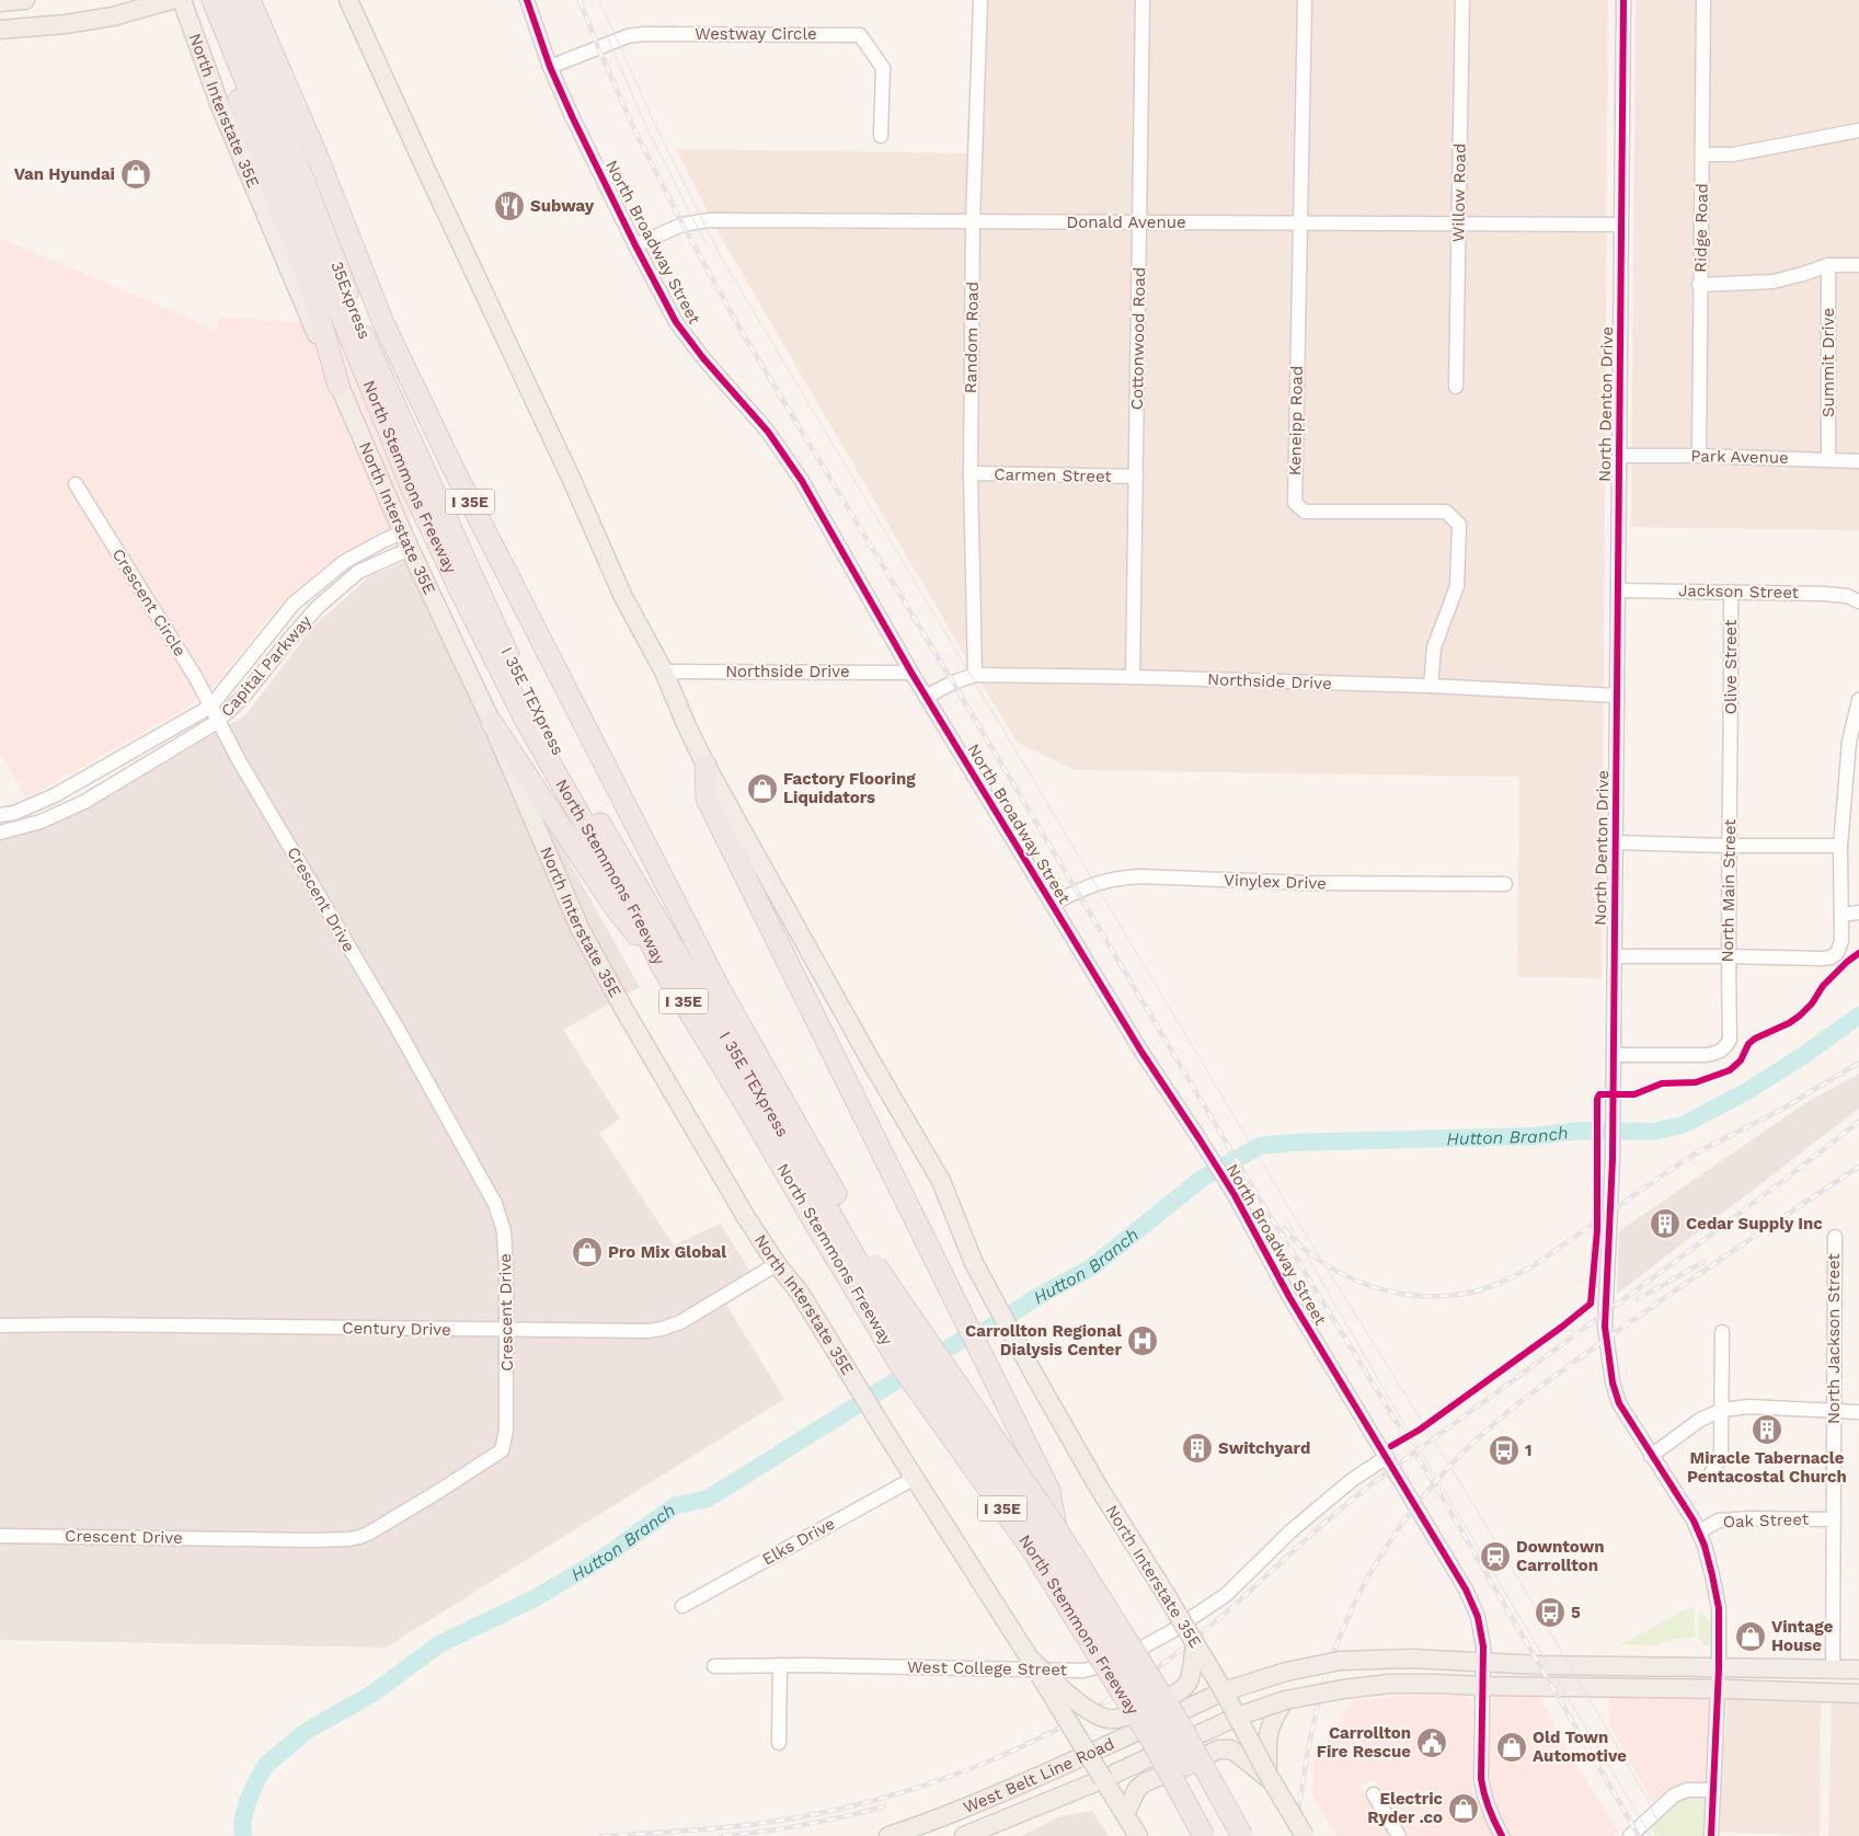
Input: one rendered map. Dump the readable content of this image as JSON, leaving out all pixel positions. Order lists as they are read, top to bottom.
{
  "streets": {
    "highway": [
      "35Express",
      "North Stemmons Freeway",
      "I 35E",
      "I 35E TEXpress"
    ],
    "main road": ["North Interstate 35E", "West Belt Line Road"],
    "street": [
      "Westway Circle",
      "Willow Road",
      "Donald Avenue",
      "Ridge Road",
      "North Broadway Street",
      "Random Road",
      "Cottonwood Road",
      "Summit Drive",
      "North Denton Drive",
      "Keneipp Road",
      "Park Avenue",
      "Carmen Street",
      "Jackson Street",
      "Crescent Circle",
      "Capital Parkway",
      "Olive Street",
      "Northside Drive",
      "Vinylex Drive",
      "North Main Street",
      "Crescent Drive",
      "Century Drive",
      "North Jackson Street",
      "Oak Street",
      "Elks Drive",
      "West College Street"
    ]
  },
  "crossings": [
    ["Westway Circle", "North Broadway Street"],
    ["North Interstate 35E", "Capital Parkway"],
    ["North Interstate 35E", "Northside Drive"],
    ["North Interstate 35E", "Century Drive"],
    ["North Interstate 35E", "Elks Drive"],
    ["North Interstate 35E", "West Belt Line Road"],
    ["Willow Road", "Donald Avenue"],
    ["Donald Avenue", "North Broadway Street"],
    ["Donald Avenue", "Random Road"],
    ["Donald Avenue", "Cottonwood Road"],
    ["Donald Avenue", "North Denton Drive"],
    ["Donald Avenue", "Keneipp Road"],
    ["Ridge Road", "Park Avenue"],
    ["North Broadway Street", "Northside Drive"],
    ["North Broadway Street", "Vinylex Drive"],
    ["North Broadway Street", "West College Street"],
    ["North Broadway Street", "West Belt Line Road"],
    ["35Express", "I 35E TEXpress"],
    ["Random Road", "Carmen Street"],
    ["Random Road", "Northside Drive"],
    ["Cottonwood Road", "Carmen Street"],
    ["Cottonwood Road", "Northside Drive"],
    ["Summit Drive", "Park Avenue"],
    ["North Denton Drive", "Park Avenue"],
    ["North Denton Drive", "Jackson Street"],
    ["North Denton Drive", "Northside Drive"],
    ["North Denton Drive", "North Main Street"],
    ["North Denton Drive", "Oak Street"],
    ["North Denton Drive", "West Belt Line Road"],
    ["Keneipp Road", "Northside Drive"],
    ["North Stemmons Freeway", "I 35E TEXpress"],
    ["Jackson Street", "Olive Street"],
    ["Crescent Circle", "Capital Parkway"],
    ["Crescent Circle", "Crescent Drive"],
    ["Capital Parkway", "Crescent Drive"],
    ["Olive Street", "North Main Street"],
    ["Crescent Drive", "Century Drive"],
    ["North Jackson Street", "Oak Street"],
    ["North Jackson Street", "West Belt Line Road"]
  ],
  "water": ["Hutton Branch"],
  "places": {
    "shop": [
      "Van Hyundai",
      "Factory Flooring Liquidators",
      "Pro Mix Global",
      "Vintage House",
      "Old Town Automotive",
      "Electric Ryder .co"
    ],
    "restaurant": ["Subway"],
    "building": ["Cedar Supply Inc", "Miracle Tabernacle Pentacostal Church", "Switchyard"],
    "hospital": ["Carrollton Regional Dialysis Center"],
    "bus stop": ["1", "5"],
    "station": ["Downtown Carrollton"],
    "public building": ["Carrollton Fire Rescue"]
  }
}
